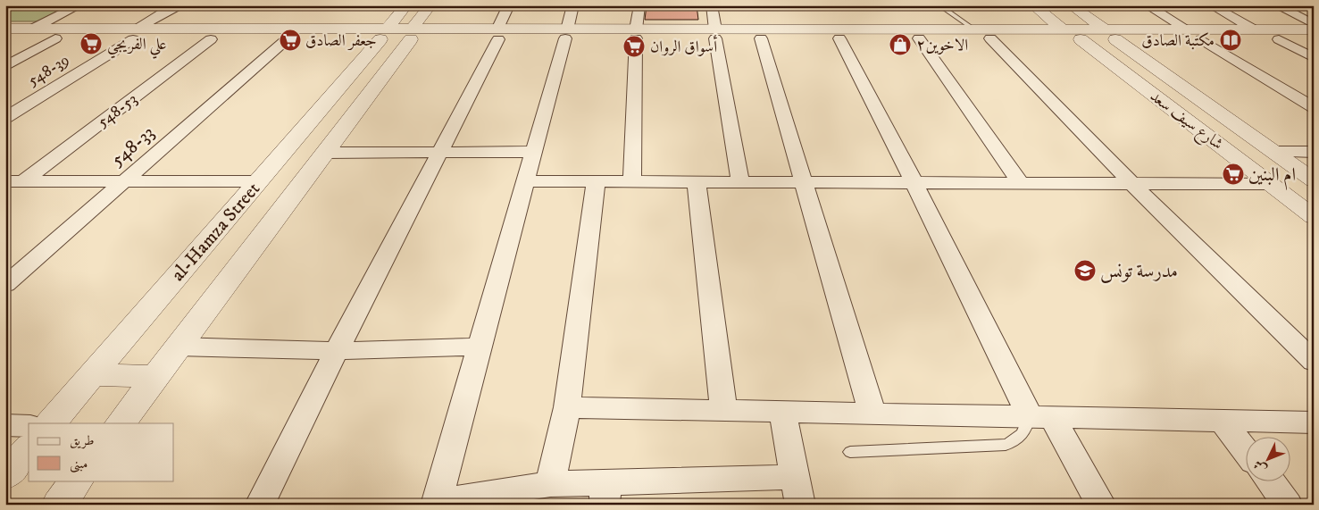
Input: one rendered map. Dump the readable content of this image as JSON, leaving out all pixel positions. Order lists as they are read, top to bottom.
{
  "streets": {
    "street": [
      "548-39",
      "548-53",
      "شارع سيف سعد",
      "548-33",
      "al-Hamza Street"
    ]
  },
  "places": {
    "supermarket": [
      "جعفر الصادق",
      "علي الفريجي",
      "أسواق الروان",
      "ام البنين"
    ],
    "library": ["مكتبة الصادق"],
    "shop": ["الاخوين٢"],
    "school or university": ["مدرسة تونس"]
  },
  "legend": ["طريق", "مبنى"],
  "north": "bottom left"
}
